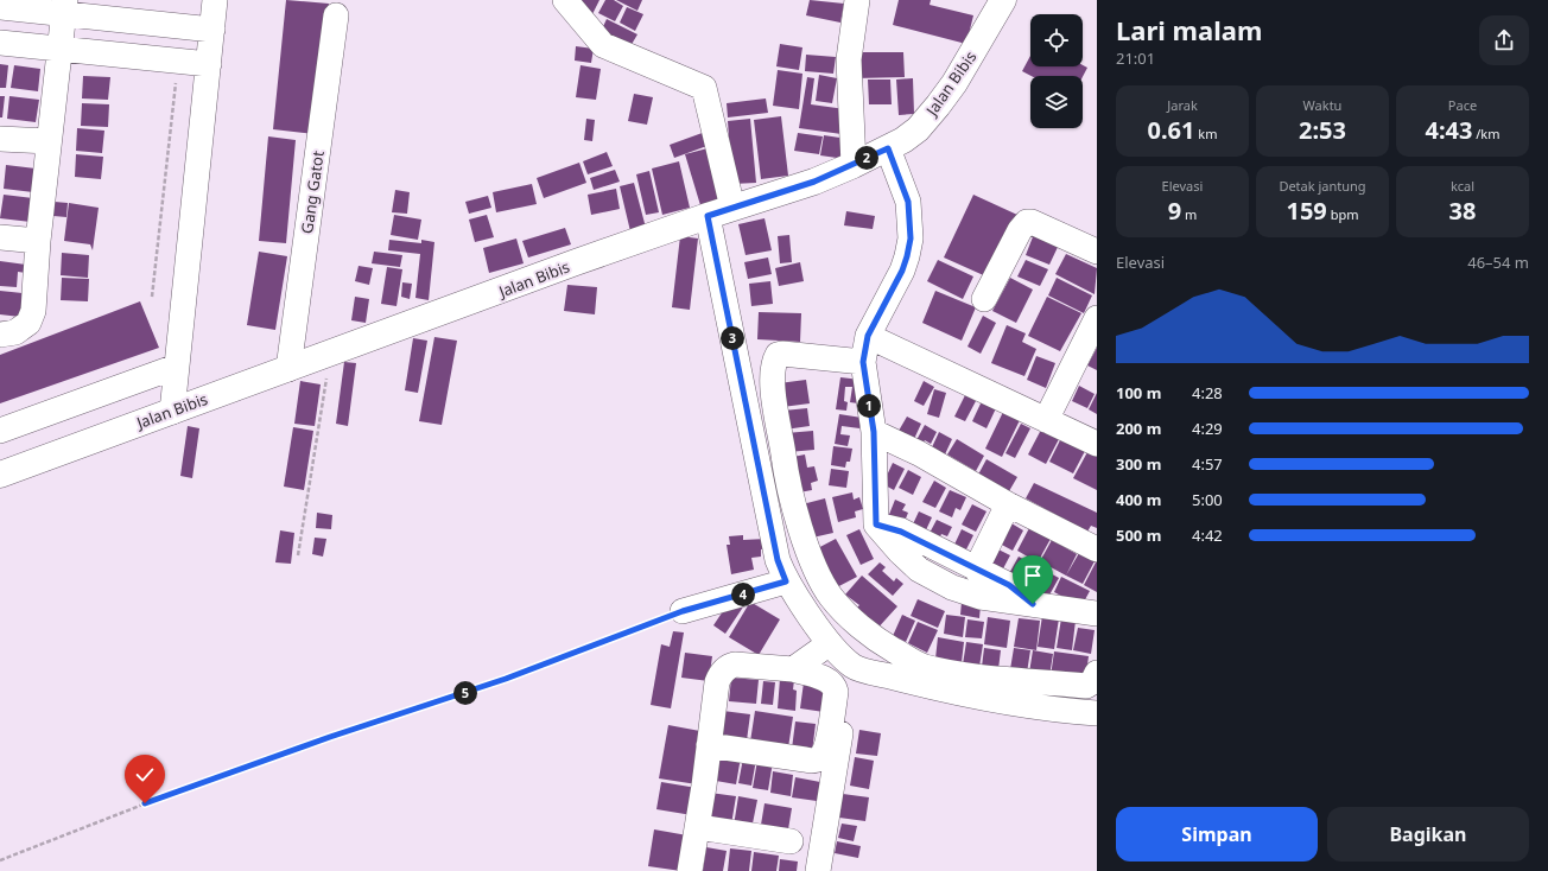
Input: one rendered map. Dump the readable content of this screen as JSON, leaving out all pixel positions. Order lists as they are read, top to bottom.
{
  "streets": {
    "main road": ["Jalan Bibis"],
    "street": ["Gang Gatot"]
  },
  "crossings": [
    ["Jalan Bibis", "Gang Gatot"]
  ],
  "page": {
    "heading": ["Lari malam", "21:01"],
    "stats": [
      ["Jarak", "0.61 km"],
      ["Waktu", "2:53"],
      ["Pace", "4:43 /km"],
      ["Elevasi", "9 m"],
      ["Detak jantung", "159 bpm"],
      ["kcal", "38"]
    ],
    "pins": [
      "2",
      "3",
      "1",
      "4",
      "5"
    ],
    "chart": ["Elevasi", "46–54 m"],
    "list": [
      {
        "name": "100 m",
        "note": "4:28"
      },
      {
        "name": "200 m",
        "note": "4:29"
      },
      {
        "name": "300 m",
        "note": "4:57"
      },
      {
        "name": "400 m",
        "note": "5:00"
      },
      {
        "name": "500 m",
        "note": "4:42"
      }
    ],
    "buttons": ["Simpan", "Bagikan"]
  }
}
